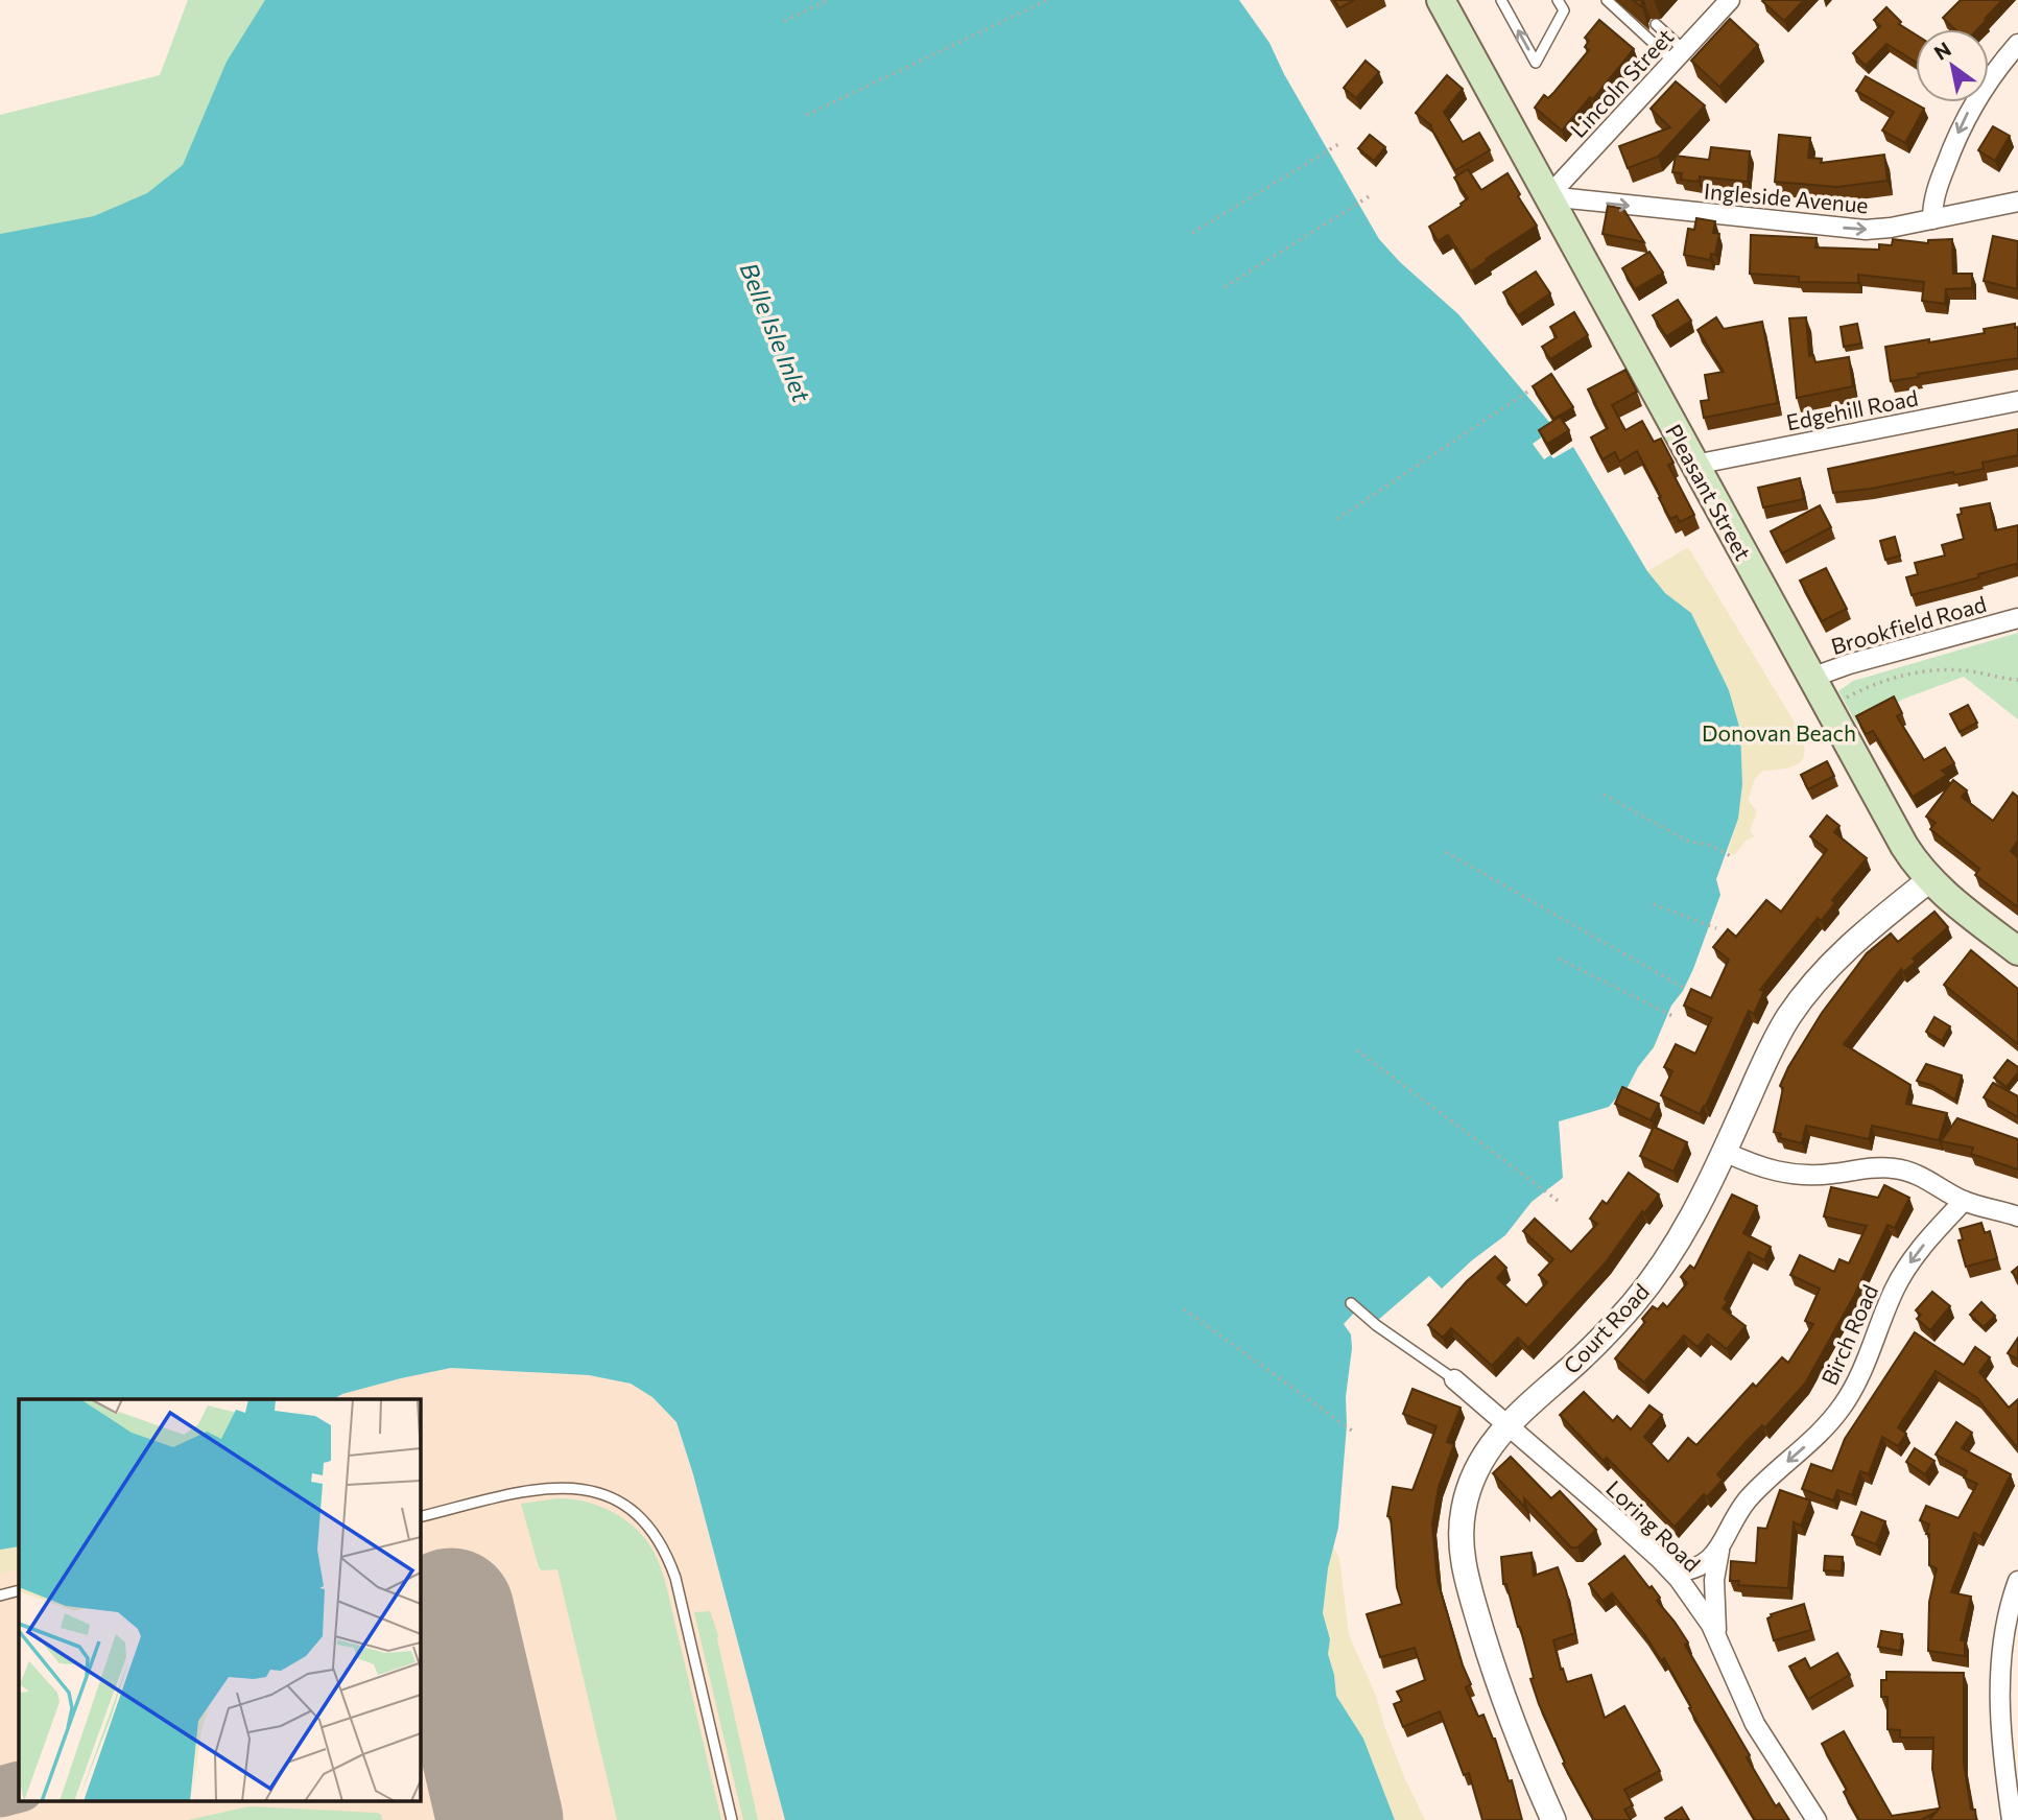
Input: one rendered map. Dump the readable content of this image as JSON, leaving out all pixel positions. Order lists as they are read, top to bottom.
{
  "streets": {
    "main road": ["Pleasant Street"],
    "street": [
      "Lincoln Street",
      "Ingleside Avenue",
      "Edgehill Road",
      "Brookfield Road",
      "Court Road",
      "Birch Road",
      "Loring Road"
    ]
  },
  "crossings": [
    ["Lincoln Street", "Ingleside Avenue"],
    ["Lincoln Street", "Pleasant Street"],
    ["Ingleside Avenue", "Pleasant Street"],
    ["Edgehill Road", "Pleasant Street"],
    ["Pleasant Street", "Brookfield Road"],
    ["Pleasant Street", "Court Road"],
    ["Court Road", "Loring Road"],
    ["Birch Road", "Loring Road"]
  ],
  "one_way": ["Ingleside Avenue", "Birch Road"],
  "water": ["Belle Isle Inlet"],
  "parks": ["Donovan Beach"],
  "north": "top left"
}
